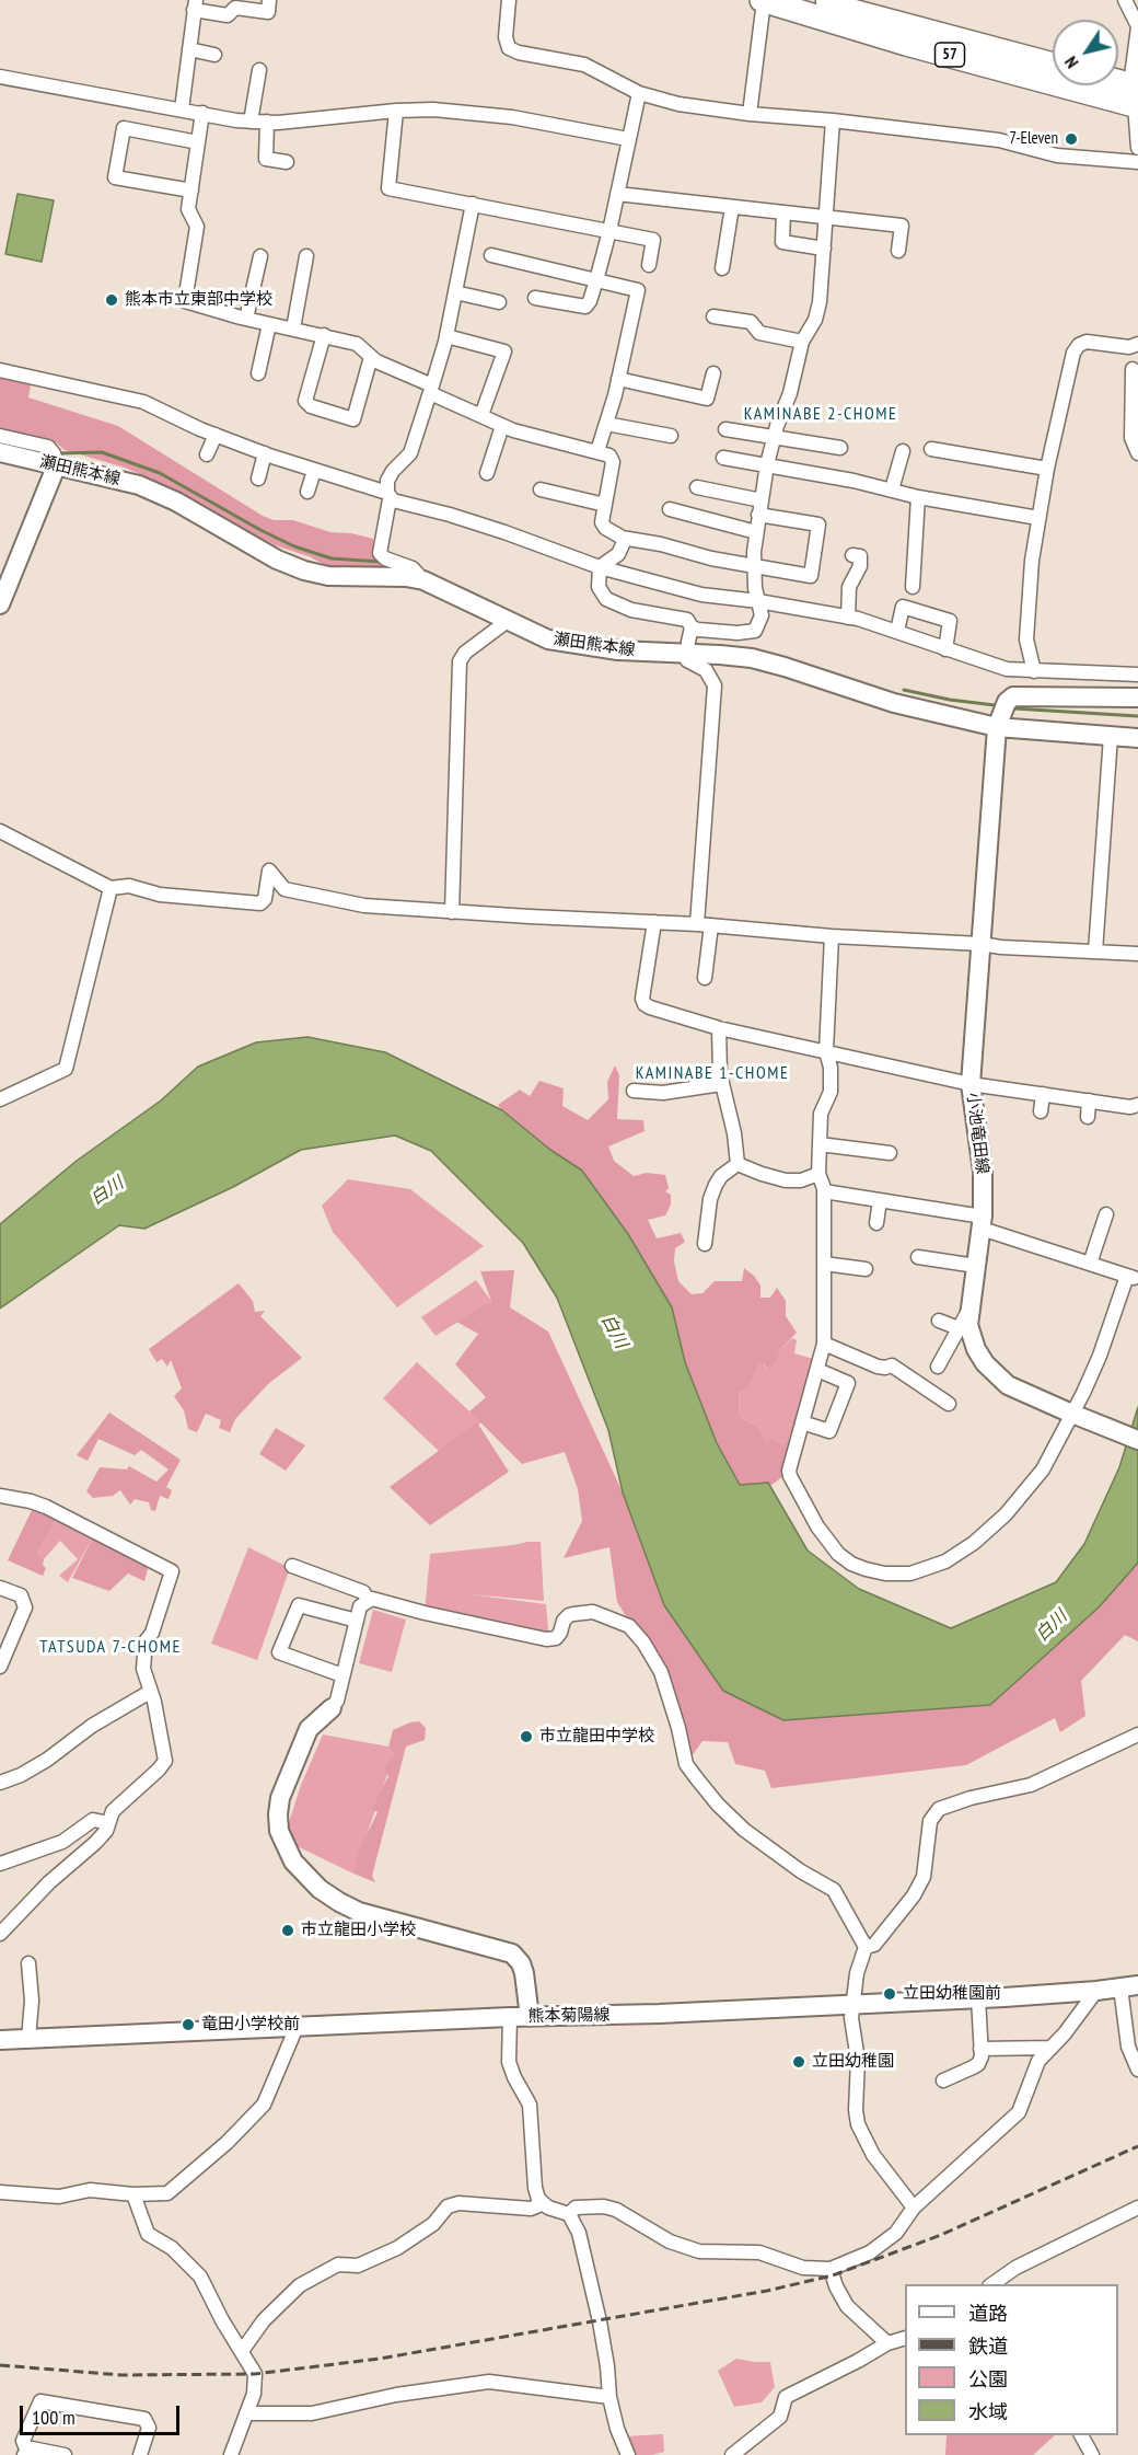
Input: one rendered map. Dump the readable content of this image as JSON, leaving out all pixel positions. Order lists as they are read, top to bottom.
{
  "streets": {
    "highway": ["57"],
    "main road": ["瀬田熊本線", "小池竜田線", "熊本菊陽線"]
  },
  "crossings": [
    ["瀬田熊本線", "小池竜田線"]
  ],
  "districts": ["KAMINABE 2-CHOME", "KAMINABE 1-CHOME", "TATSUDA 7-CHOME"],
  "water": ["白川"],
  "places": [
    "7-Eleven",
    "熊本市立東部中学校",
    "市立龍田中学校",
    "市立龍田小学校",
    "立田幼稚園前",
    "竜田小学校前",
    "立田幼稚園"
  ],
  "legend": [
    "道路",
    "鉄道",
    "公園",
    "水域"
  ],
  "scale_bar": "100 m",
  "north": "bottom left"
}
